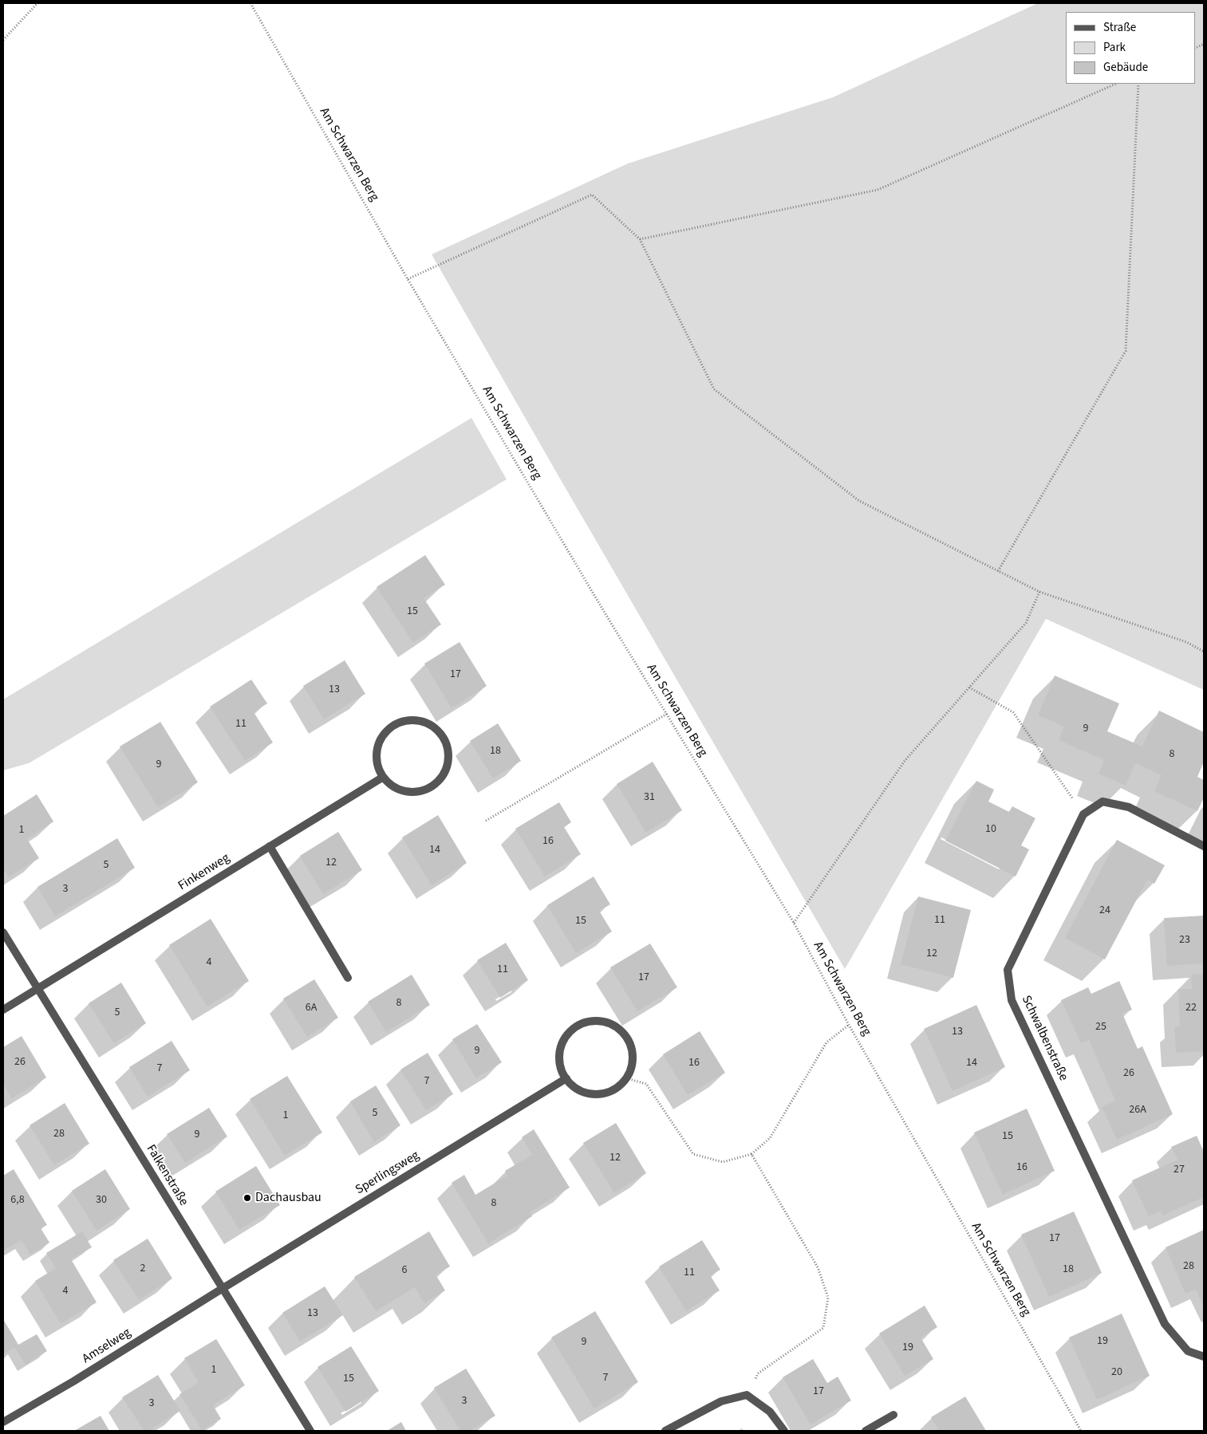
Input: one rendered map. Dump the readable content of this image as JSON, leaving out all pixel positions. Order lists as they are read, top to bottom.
{
  "streets": {
    "street": [
      "Finkenweg",
      "Schwalbenstraße",
      "Sperlingsweg",
      "Falkenstraße",
      "Amselweg"
    ],
    "path": ["Am Schwarzen Berg"]
  },
  "crossings": [
    ["Finkenweg", "Falkenstraße"],
    ["Sperlingsweg", "Falkenstraße"],
    ["Sperlingsweg", "Amselweg"],
    ["Falkenstraße", "Amselweg"]
  ],
  "places": ["Dachausbau"],
  "house_numbers": [
    "15",
    "17",
    "13",
    "11",
    "9",
    "18",
    "8",
    "9",
    "31",
    "10",
    "1",
    "16",
    "14",
    "12",
    "5",
    "3",
    "24",
    "11",
    "15",
    "23",
    "12",
    "4",
    "11",
    "17",
    "8",
    "6A",
    "22",
    "5",
    "25",
    "13",
    "9",
    "26",
    "16",
    "14",
    "7",
    "26",
    "7",
    "26A",
    "5",
    "1",
    "28",
    "9",
    "15",
    "12",
    "16",
    "27",
    "6,8",
    "30",
    "8",
    "17",
    "28",
    "2",
    "18",
    "6",
    "11",
    "4",
    "13",
    "19",
    "9",
    "19",
    "1",
    "20",
    "7",
    "15",
    "17",
    "3",
    "3"
  ],
  "legend": ["Straße", "Park", "Gebäude"]
}
